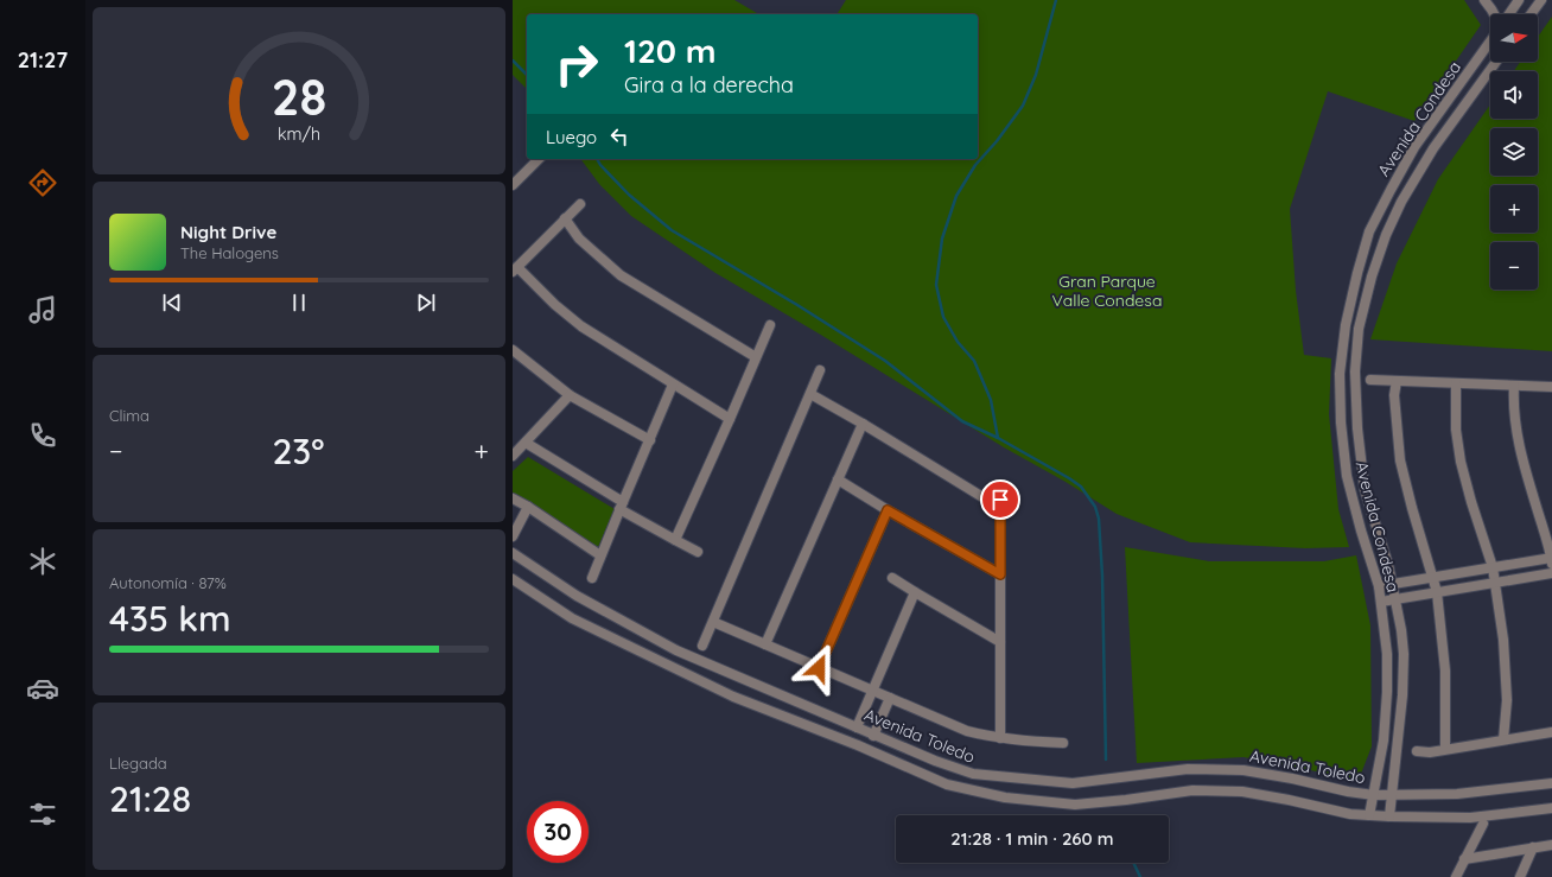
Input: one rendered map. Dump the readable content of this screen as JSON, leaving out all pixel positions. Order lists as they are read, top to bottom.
{
  "streets": {
    "street": ["Avenida Condesa", "Avenida Toledo"]
  },
  "crossings": [
    ["Avenida Condesa", "Avenida Toledo"]
  ],
  "parks": ["Gran Parque Valle Condesa"],
  "north": "right",
  "page": {
    "tabs": "21:27",
    "map_buttons": ["+", "−"],
    "turn": ["120 m", "Gira a la derecha"],
    "then": "Luego",
    "song": ["Night Drive", "The Halogens"],
    "tile": [
      "Clima",
      ["Autonomía · 87%", "435 km"],
      ["Llegada", "21:28"]
    ],
    "heat": ["−", "23°", "+"],
    "limit": "30",
    "trip": "21:28 · 1 min · 260 m",
    "gauge": ["28", "km/h"]
  }
}
